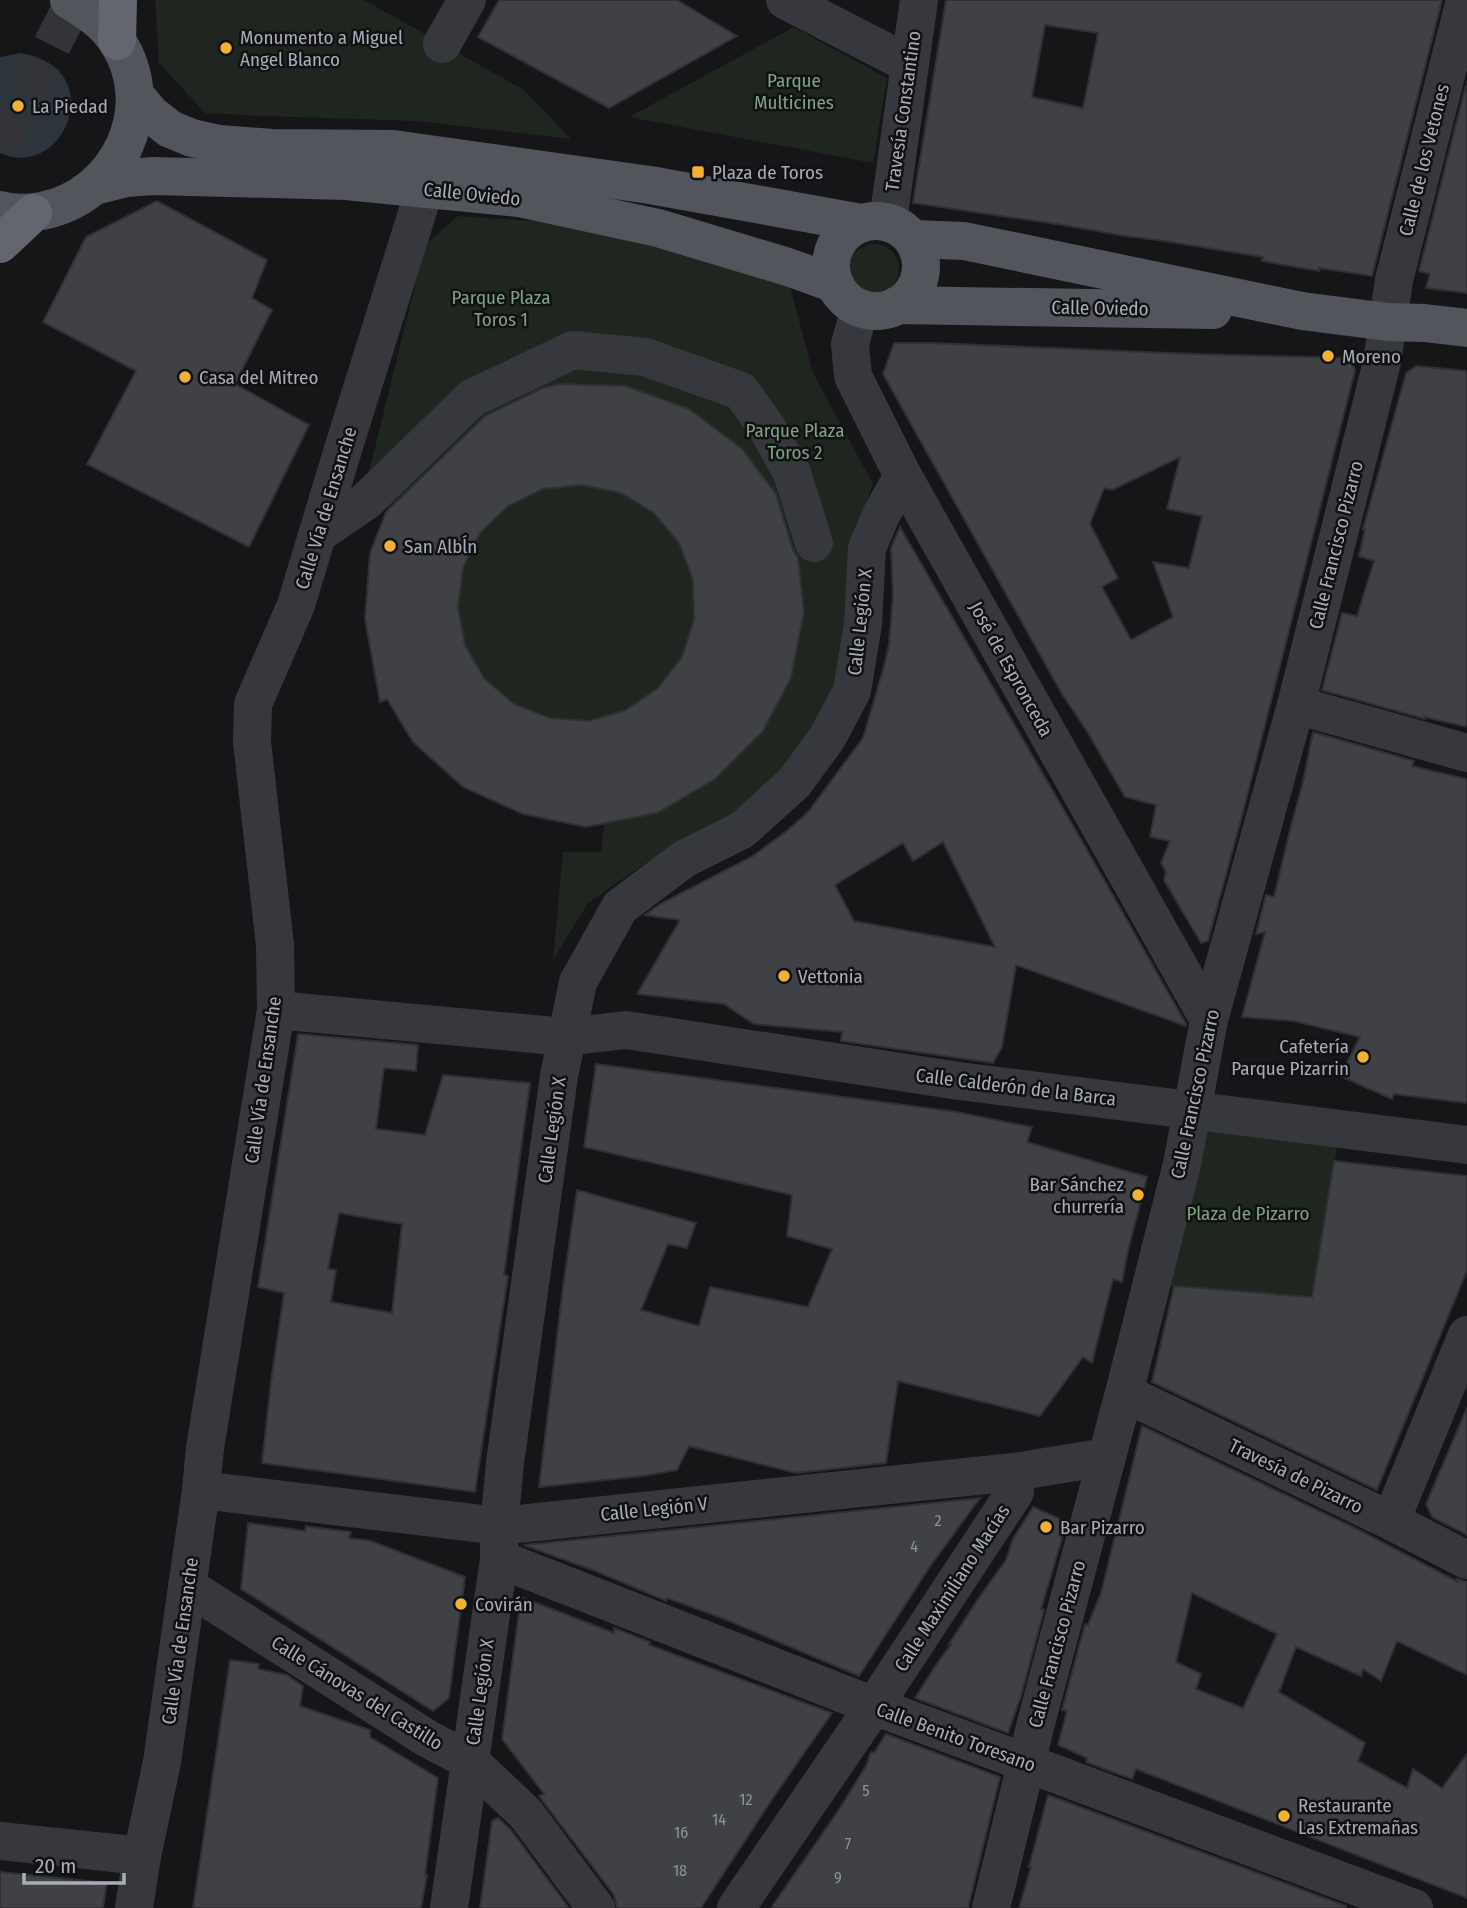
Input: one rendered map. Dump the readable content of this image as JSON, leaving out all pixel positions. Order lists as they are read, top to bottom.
{
  "streets": {
    "main road": ["Calle Oviedo"],
    "street": [
      "Travesía Constantino",
      "Calle de los Vetones",
      "Calle Vía de Ensanche",
      "Calle Francisco Pizarro",
      "Calle Legión X",
      "José de Espronceda",
      "Calle Calderón de la Barca",
      "Travesía de Pizarro",
      "Calle Legión V",
      "Calle Maximiliano Macías",
      "Calle Cánovas del Castillo",
      "Calle Benito Toresano"
    ]
  },
  "crossings": [
    ["Travesía Constantino", "Calle Oviedo"],
    ["Travesía Constantino", "José de Espronceda"],
    ["Calle de los Vetones", "Calle Oviedo"],
    ["Calle de los Vetones", "Calle Francisco Pizarro"],
    ["Calle Oviedo", "Calle Vía de Ensanche"],
    ["Calle Oviedo", "Calle Francisco Pizarro"],
    ["Calle Oviedo", "José de Espronceda"],
    ["Calle Vía de Ensanche", "Calle Calderón de la Barca"],
    ["Calle Vía de Ensanche", "Calle Legión V"],
    ["Calle Vía de Ensanche", "Calle Cánovas del Castillo"],
    ["Calle Francisco Pizarro", "José de Espronceda"],
    ["Calle Francisco Pizarro", "Calle Calderón de la Barca"],
    ["Calle Francisco Pizarro", "Travesía de Pizarro"],
    ["Calle Francisco Pizarro", "Calle Legión V"],
    ["Calle Francisco Pizarro", "Calle Benito Toresano"],
    ["Calle Legión X", "José de Espronceda"],
    ["Calle Legión X", "Calle Calderón de la Barca"],
    ["Calle Legión X", "Calle Legión V"],
    ["Calle Legión X", "Calle Cánovas del Castillo"],
    ["Calle Legión X", "Calle Benito Toresano"],
    ["Calle Legión V", "Calle Maximiliano Macías"],
    ["Calle Legión V", "Calle Benito Toresano"],
    ["Calle Maximiliano Macías", "Calle Benito Toresano"]
  ],
  "parks": [
    "Parque Multicines",
    "Parque Plaza Toros 1",
    "Parque Plaza Toros 2",
    "Plaza de Pizarro"
  ],
  "places": {
    "other": [
      "Monumento a Miguel Angel Blanco",
      "La Piedad",
      "Moreno",
      "Casa del Mitreo",
      "San Albĺn",
      "Vettonia",
      "Cafetería Parque Pizarrin",
      "Bar Sánchez churrería",
      "Bar Pizarro",
      "Covirán",
      "Restaurante Las Extremañas"
    ],
    "transit": ["Plaza de Toros"]
  },
  "house_numbers": [
    "2",
    "4",
    "5",
    "12",
    "14",
    "16",
    "7",
    "18",
    "9"
  ],
  "scale_bar": "20 m"
}
